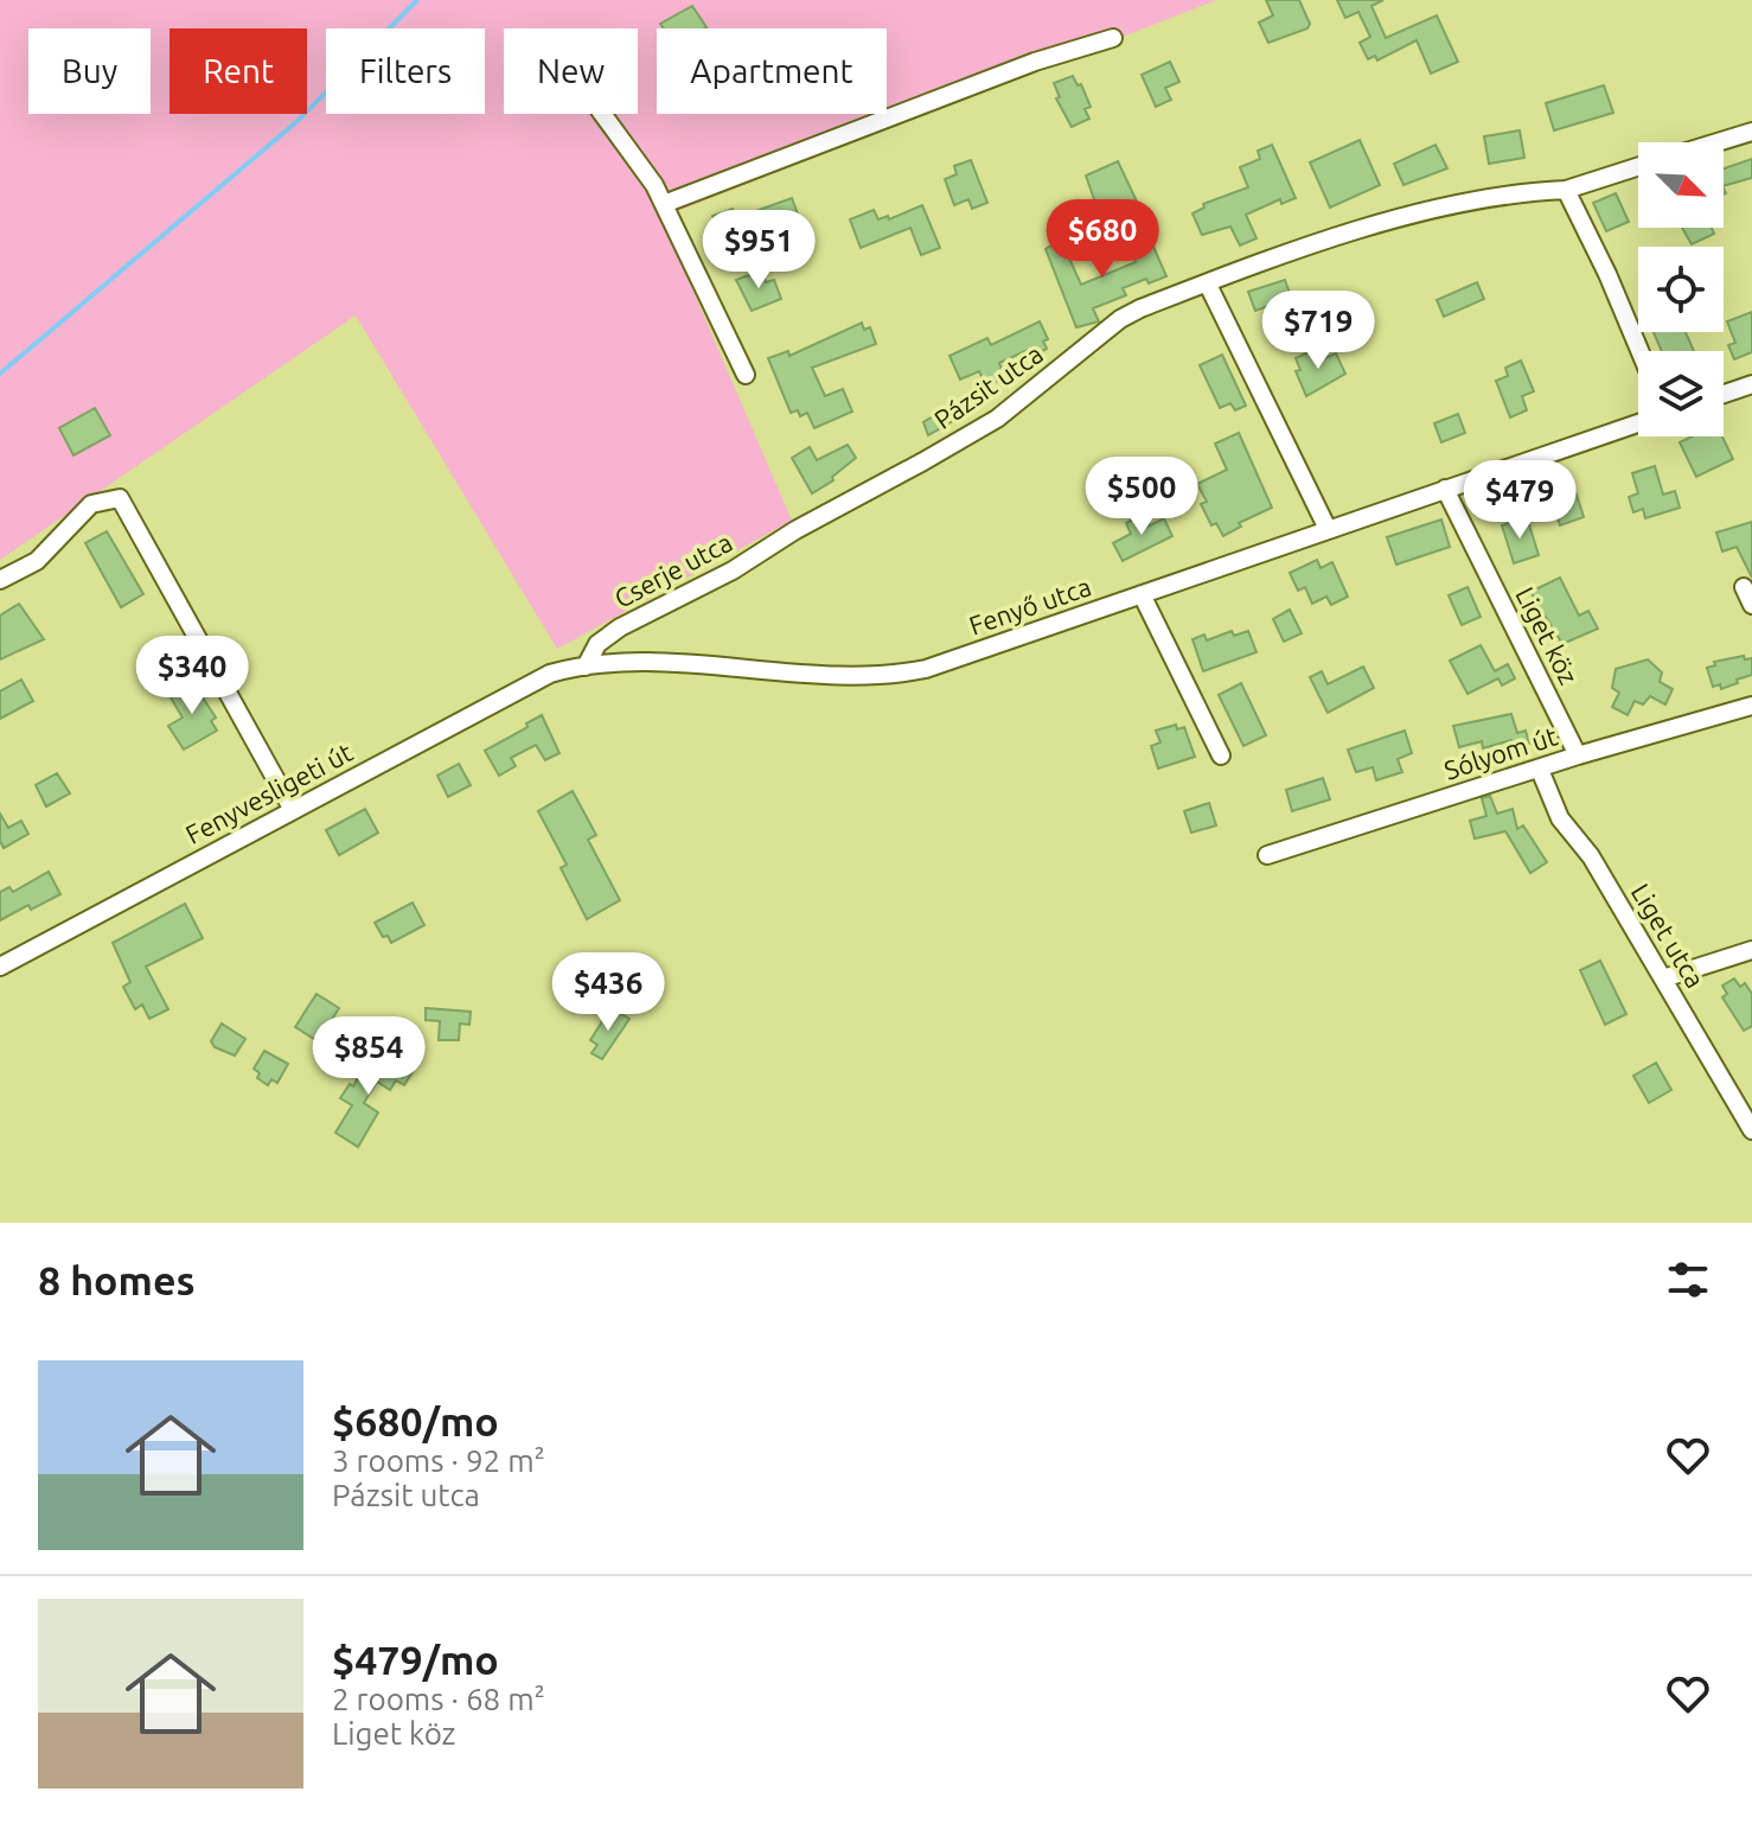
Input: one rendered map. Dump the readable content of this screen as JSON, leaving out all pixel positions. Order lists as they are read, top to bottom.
{
  "streets": {
    "street": [
      "Pázsit utca",
      "Cserje utca",
      "Fenyő utca",
      "Liget köz",
      "Sólyom út",
      "Fenyvesligeti út",
      "Liget utca"
    ]
  },
  "crossings": [
    ["Pázsit utca", "Cserje utca"],
    ["Cserje utca", "Fenyő utca"],
    ["Fenyő utca", "Liget köz"],
    ["Fenyő utca", "Fenyvesligeti út"],
    ["Liget köz", "Sólyom út"],
    ["Sólyom út", "Liget utca"]
  ],
  "north": "bottom right",
  "page": {
    "chip": [
      "Buy",
      "Rent",
      "Filters",
      "New",
      "Apartment"
    ],
    "price": [
      "$680",
      "$951",
      "$719",
      "$500",
      "$479",
      "$340",
      "$436",
      "$854"
    ],
    "heading": "8 homes",
    "list": [
      {
        "name": "$680/mo",
        "note": "3 rooms · 92 m² · Pázsit utca"
      },
      {
        "name": "$479/mo",
        "note": "2 rooms · 68 m² · Liget köz"
      }
    ]
  }
}
